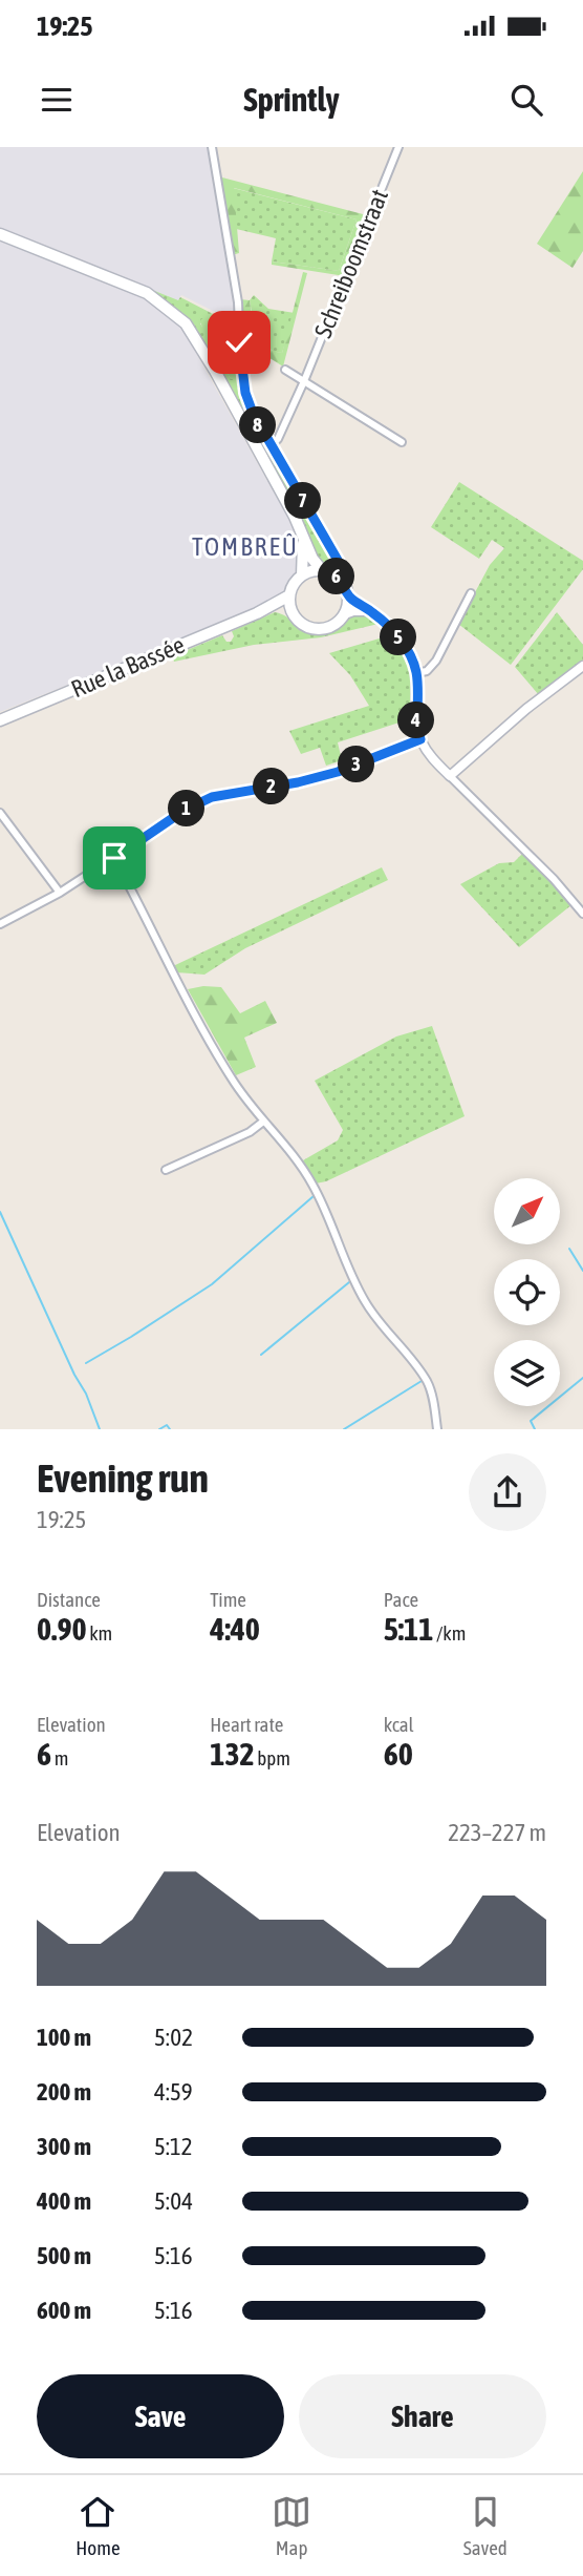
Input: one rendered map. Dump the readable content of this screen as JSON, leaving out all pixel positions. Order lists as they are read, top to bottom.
{
  "streets": {
    "main road": ["Rue la Bassée"],
    "street": ["Schreiboomstraat"]
  },
  "districts": ["TOMBREÛ"],
  "north": "top right",
  "page": {
    "status": "19:25",
    "header": "Sprintly",
    "pins": [
      "8",
      "7",
      "6",
      "5",
      "4",
      "3",
      "2",
      "1"
    ],
    "heading": ["Evening run", "19:25"],
    "stats": [
      ["Distance", "0.90 km"],
      ["Time", "4:40"],
      ["Pace", "5:11 /km"],
      ["Elevation", "6 m"],
      ["Heart rate", "132 bpm"],
      ["kcal", "60"]
    ],
    "chart": ["Elevation", "223–227 m"],
    "list": [
      {
        "name": "100 m",
        "note": "5:02"
      },
      {
        "name": "200 m",
        "note": "4:59"
      },
      {
        "name": "300 m",
        "note": "5:12"
      },
      {
        "name": "400 m",
        "note": "5:04"
      },
      {
        "name": "500 m",
        "note": "5:16"
      },
      {
        "name": "600 m",
        "note": "5:16"
      }
    ],
    "buttons": ["Save", "Share"],
    "tabs": ["Home", "Map", "Saved"]
  }
}
